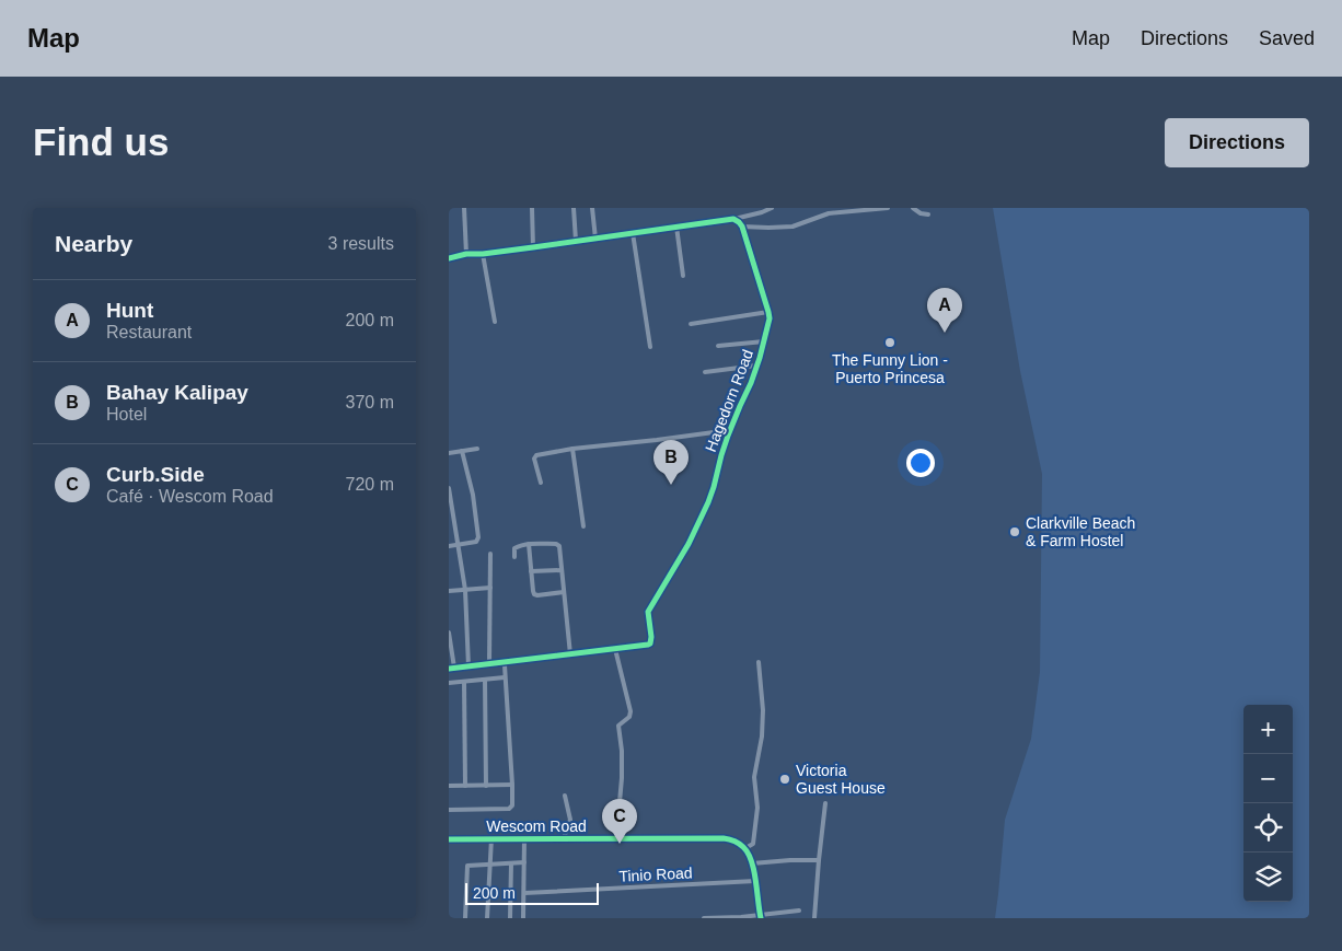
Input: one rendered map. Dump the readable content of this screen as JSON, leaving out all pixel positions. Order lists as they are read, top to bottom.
{
  "streets": {
    "street": ["Hagedorn Road", "Wescom Road", "Tinio Road"]
  },
  "places": ["The Funny Lion - Puerto Princesa", "Clarkville Beach & Farm Hostel", "Victoria Guest House"],
  "scale_bar": "200 m",
  "page": {
    "header": "Map",
    "nav": ["Map", "Directions", "Saved"],
    "buttons": "Directions",
    "title": "Find us",
    "heading": ["Nearby", "3 results"],
    "list": [
      {
        "mark": "A",
        "name": "Hunt",
        "note": "Restaurant",
        "value": "200 m"
      },
      {
        "mark": "B",
        "name": "Bahay Kalipay",
        "note": "Hotel",
        "value": "370 m"
      },
      {
        "mark": "C",
        "name": "Curb.Side",
        "note": "Café · Wescom Road",
        "value": "720 m"
      }
    ],
    "pins": ["A", "B", "C"],
    "map_buttons": ["+", "−"],
    "scale": "200 m"
  }
}
